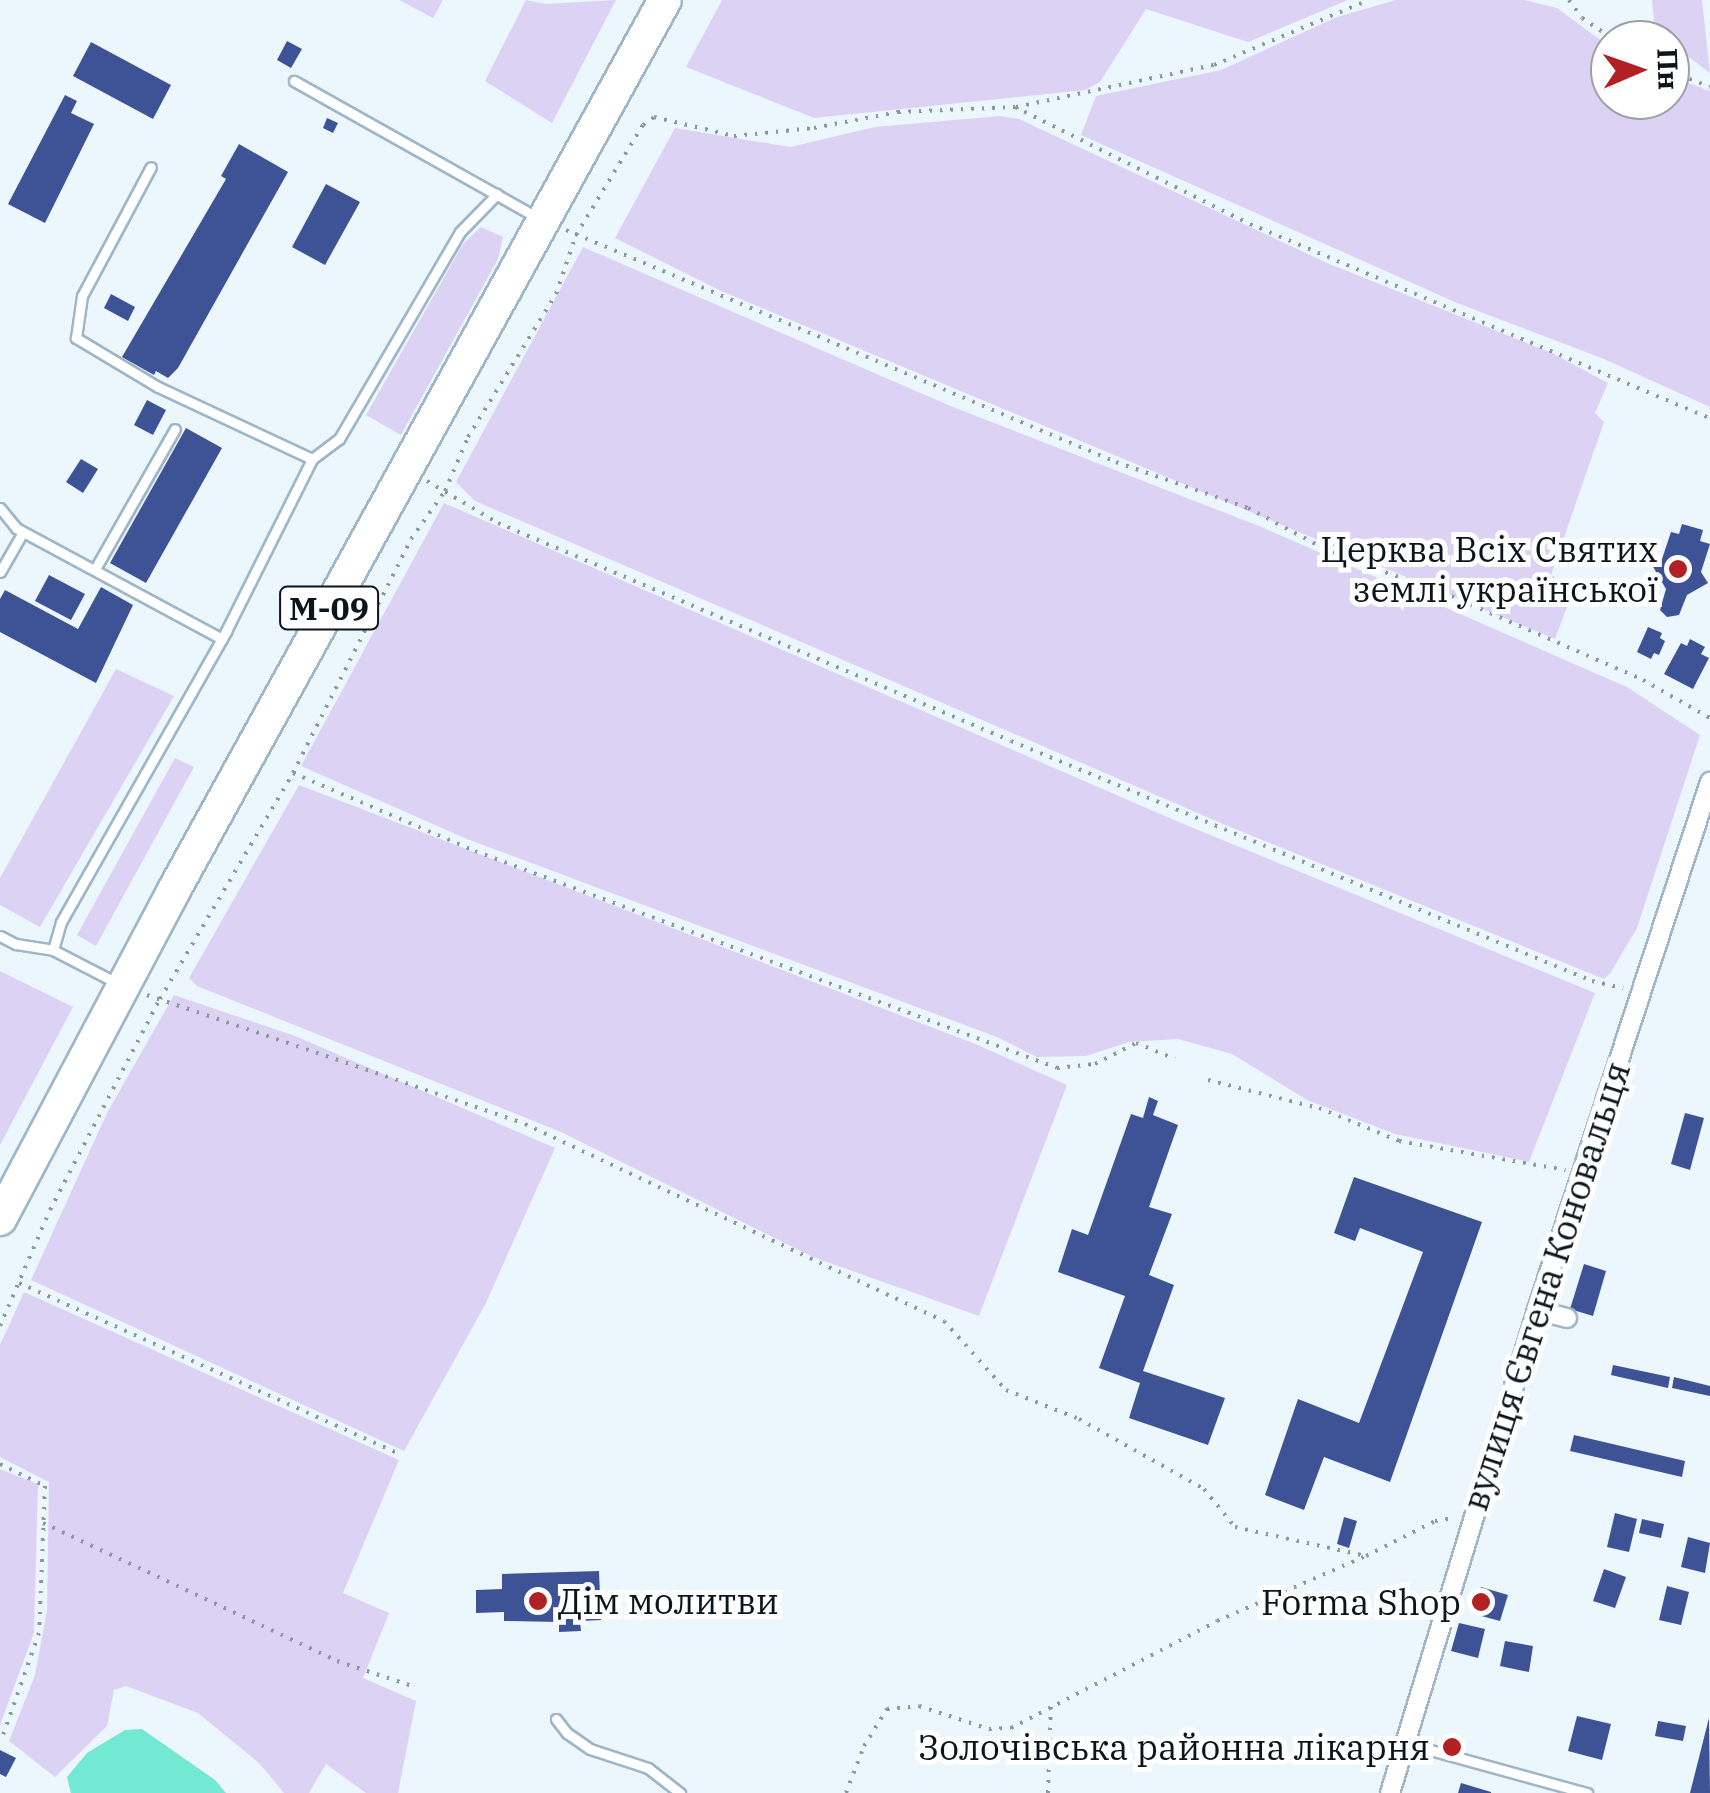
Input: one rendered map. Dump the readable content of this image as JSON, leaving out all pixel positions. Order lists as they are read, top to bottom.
{
  "streets": {
    "highway": ["М-09"],
    "street": ["вулиця Євгена Коновальця"]
  },
  "places": [
    "Церква Всіх Святих землі української",
    "Дім молитви",
    "Forma Shop",
    "Золочівська районна лікарня"
  ],
  "north": "right"
}
